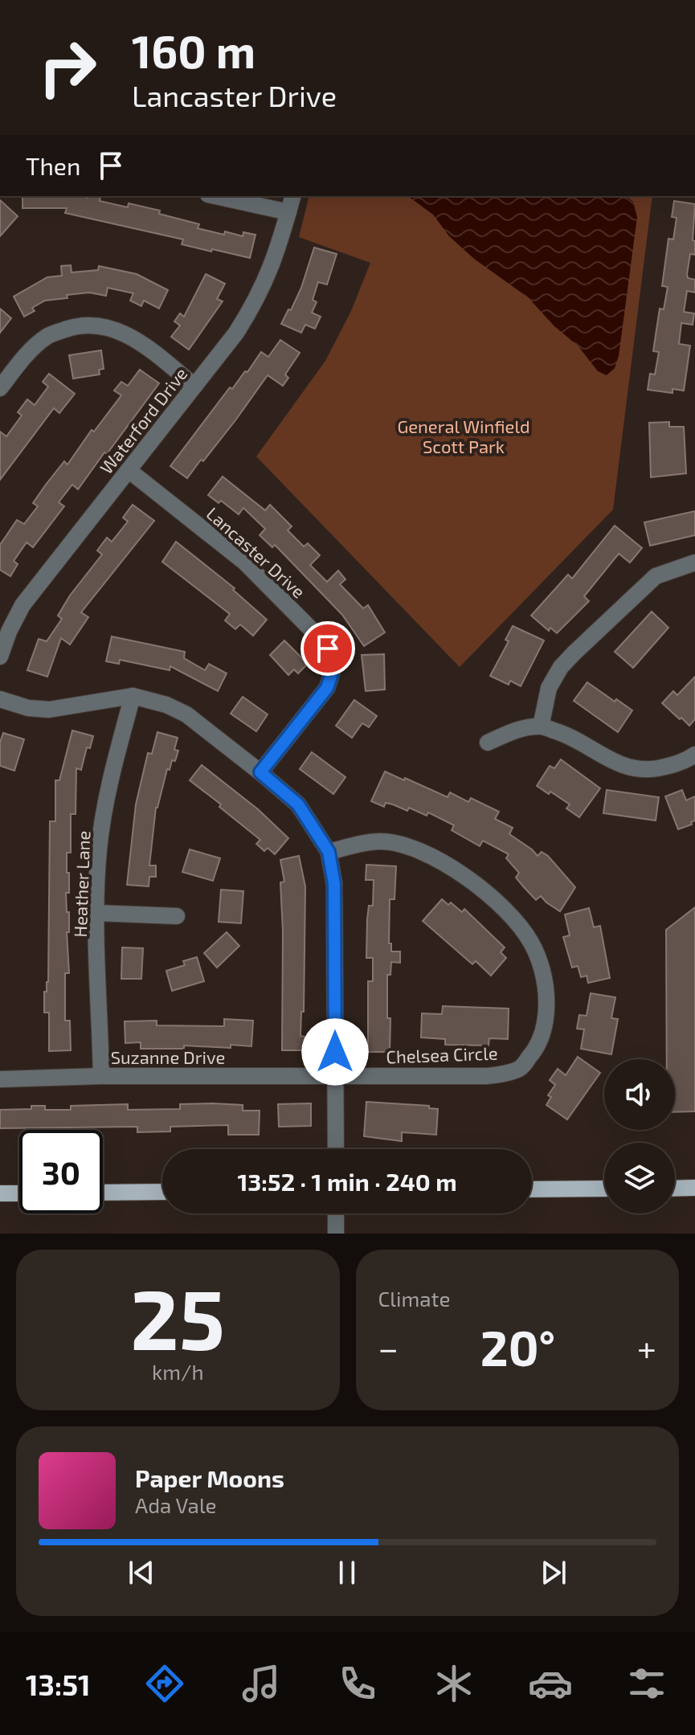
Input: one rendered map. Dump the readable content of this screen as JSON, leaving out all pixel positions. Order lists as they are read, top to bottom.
{
  "streets": {
    "street": [
      "Waterford Drive",
      "Lancaster Drive",
      "Heather Lane",
      "Chelsea Circle",
      "Suzanne Drive"
    ]
  },
  "crossings": [
    ["Waterford Drive", "Lancaster Drive"],
    ["Heather Lane", "Suzanne Drive"],
    ["Chelsea Circle", "Suzanne Drive"]
  ],
  "parks": ["General Winfield Scott Park"],
  "page": {
    "turn": ["160 m", "Lancaster Drive"],
    "then": "Then",
    "limit": "30",
    "trip": "13:52 · 1 min · 240 m",
    "tile": [
      ["25", "km/h"],
      "Climate"
    ],
    "heat": ["−", "20°", "+"],
    "song": ["Paper Moons", "Ada Vale"],
    "tabs": "13:51"
  }
}
